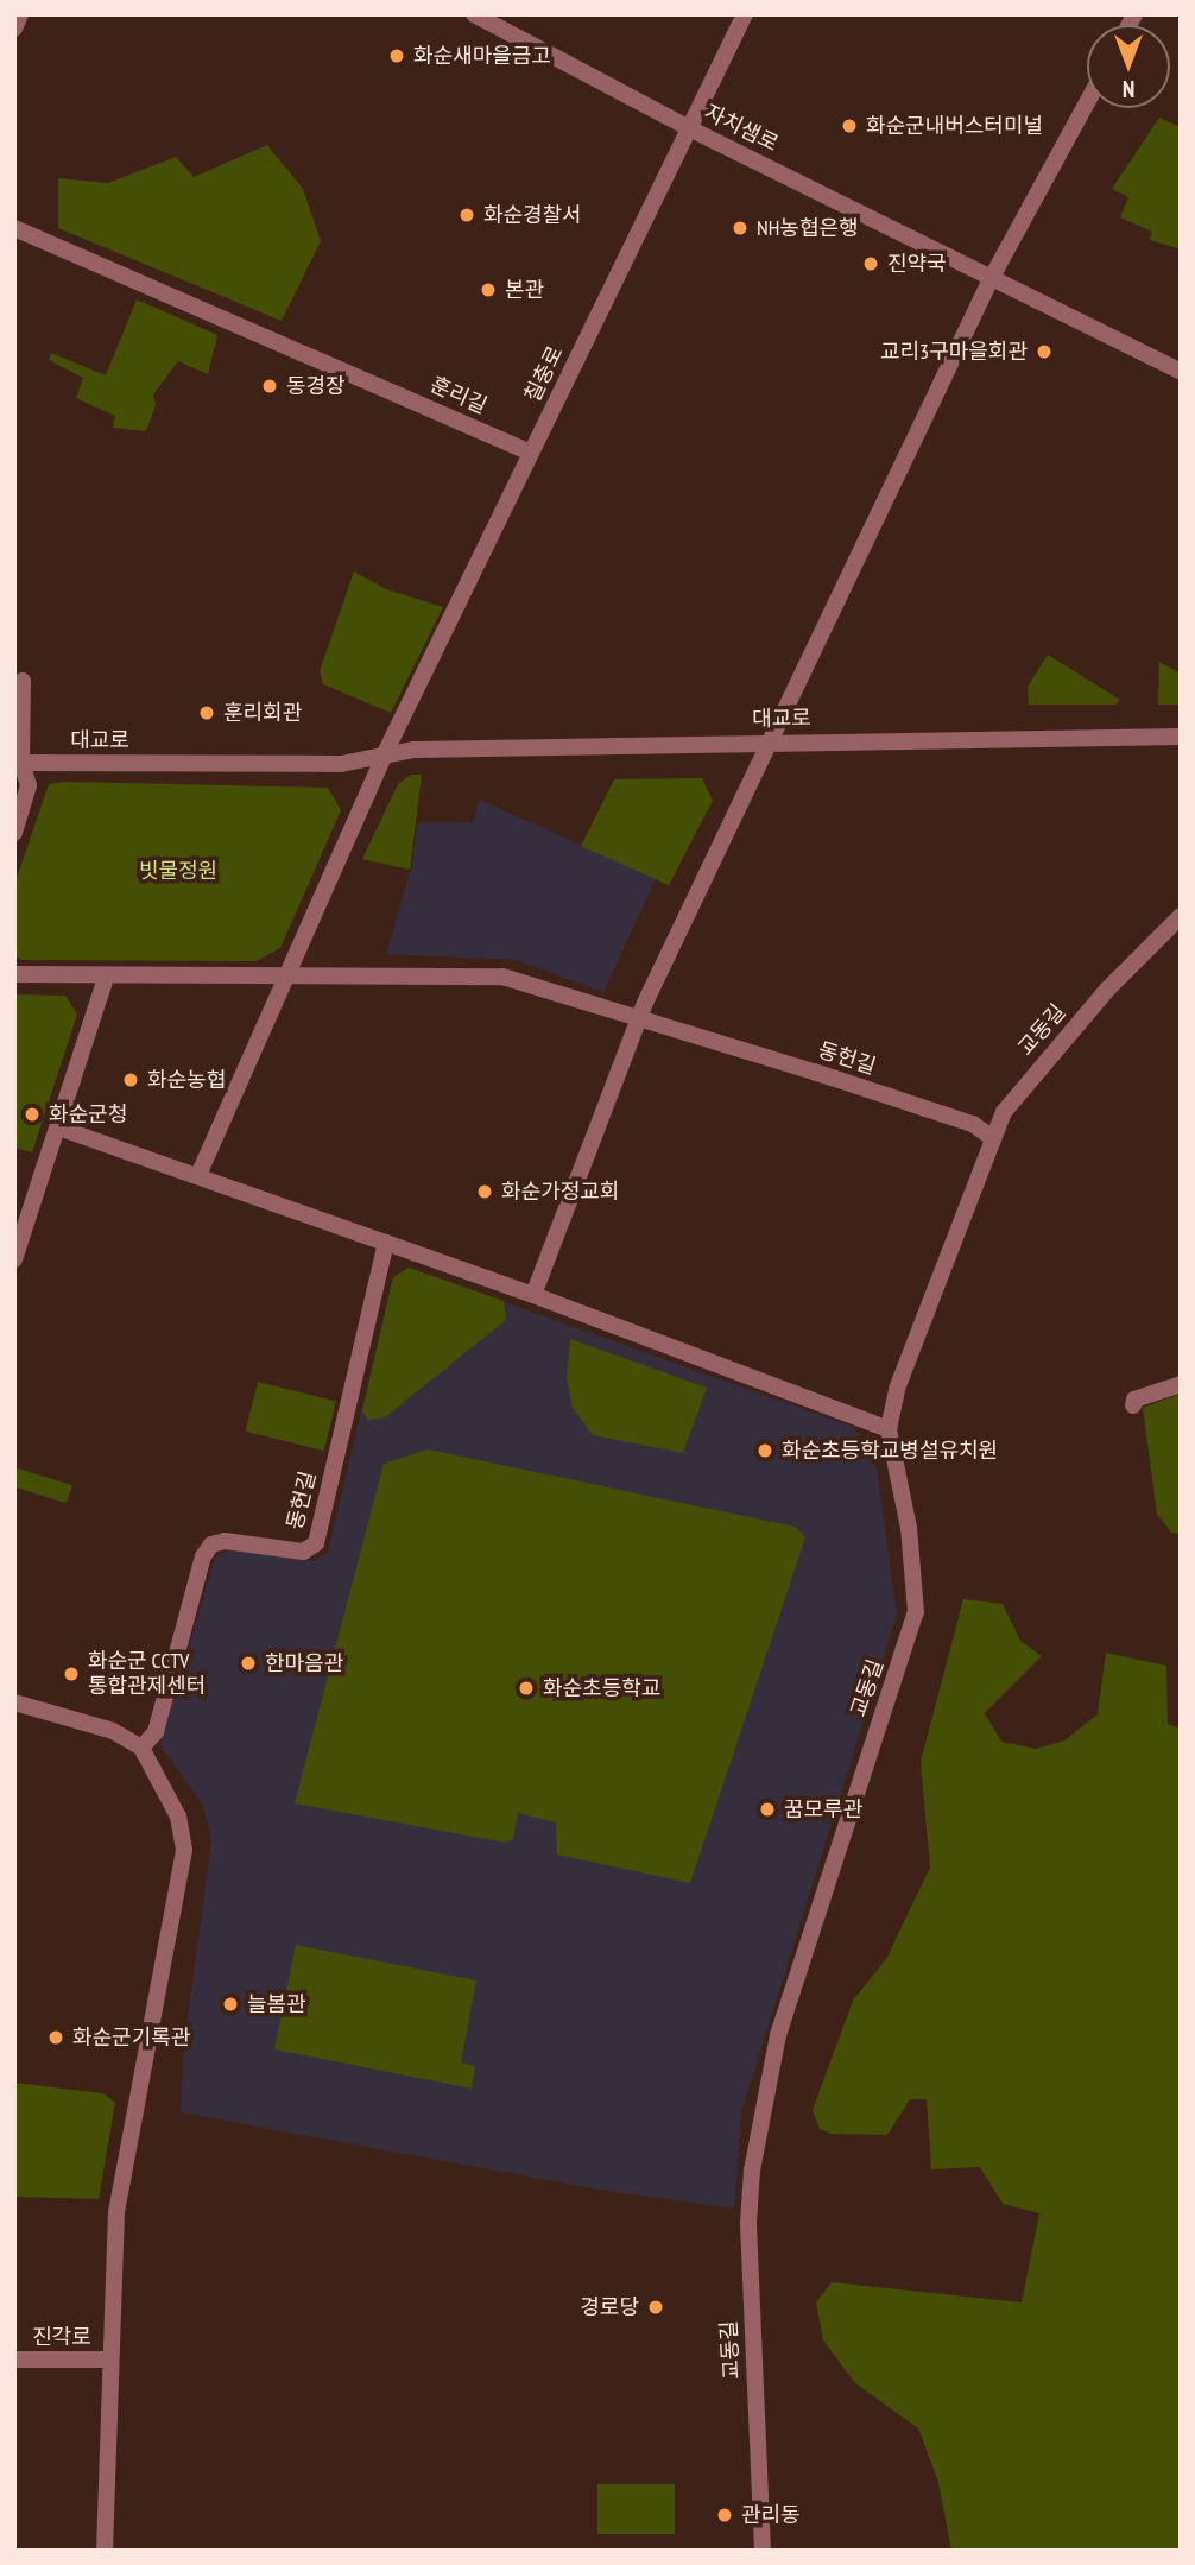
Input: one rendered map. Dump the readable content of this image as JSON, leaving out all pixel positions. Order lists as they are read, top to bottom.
{
  "streets": {
    "street": [
      "자치샘로",
      "칠충로",
      "훈리길",
      "대교로",
      "교동길",
      "동헌길",
      "진각로"
    ]
  },
  "crossings": [
    ["자치샘로", "칠충로"],
    ["칠충로", "훈리길"],
    ["칠충로", "대교로"],
    ["교동길", "동헌길"]
  ],
  "parks": ["빗물정원"],
  "places": [
    "화순새마을금고",
    "화순군내버스터미널",
    "화순경찰서",
    "NH농협은행",
    "진약국",
    "본관",
    "교리3구마을회관",
    "동경장",
    "훈리회관",
    "화순농협",
    "화순군청",
    "화순가정교회",
    "화순초등학교병설유치원",
    "한마음관",
    "화순군 CCTV 통합관제센터",
    "화순초등학교",
    "꿈모루관",
    "늘봄관",
    "화순군기록관",
    "경로당",
    "관리동"
  ],
  "north": "bottom"
}
